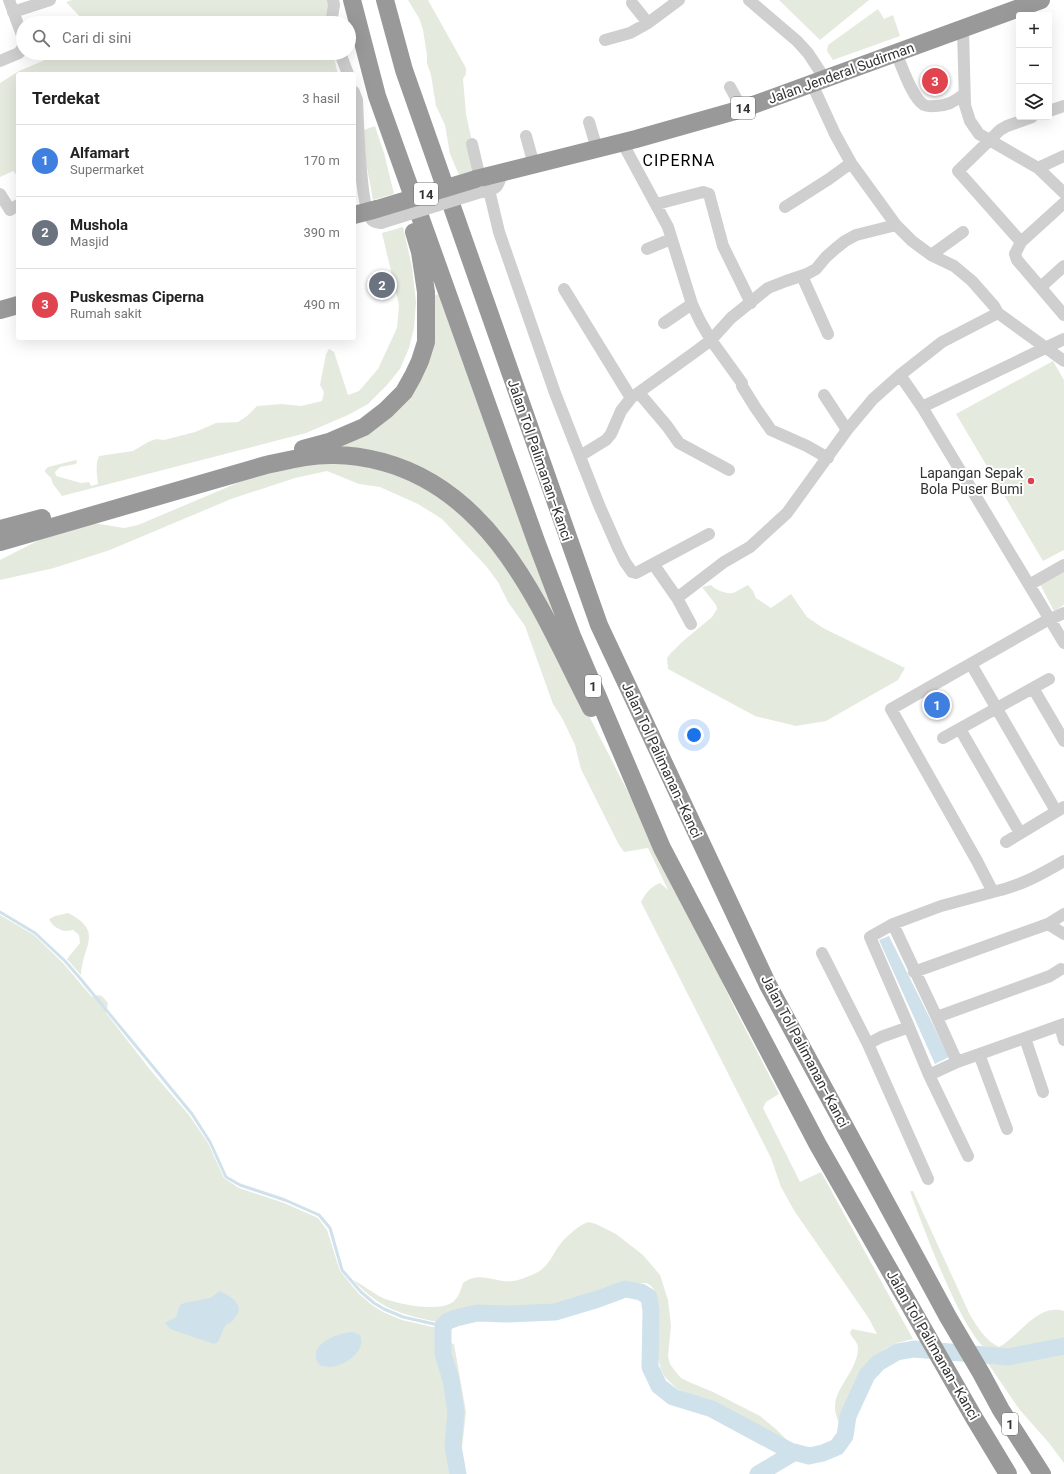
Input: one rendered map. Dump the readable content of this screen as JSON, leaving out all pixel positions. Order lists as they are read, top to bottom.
{
  "streets": {
    "highway": [
      "Jalan Jenderal Sudirman",
      "14",
      "Jalan Tol Palimanan–Kanci",
      "1"
    ]
  },
  "crossings": [
    ["Jalan Jenderal Sudirman", "14"]
  ],
  "districts": ["CIPERNA"],
  "places": ["Lapangan Sepak Bola Puser Bumi"],
  "page": {
    "map_buttons": ["+", "−"],
    "search": "Cari di sini",
    "pins": ["3", "2", "1"],
    "heading": ["Terdekat", "3 hasil"],
    "list": [
      {
        "mark": "1",
        "name": "Alfamart",
        "note": "Supermarket",
        "value": "170 m"
      },
      {
        "mark": "2",
        "name": "Mushola",
        "note": "Masjid",
        "value": "390 m"
      },
      {
        "mark": "3",
        "name": "Puskesmas Ciperna",
        "note": "Rumah sakit",
        "value": "490 m"
      }
    ]
  }
}
